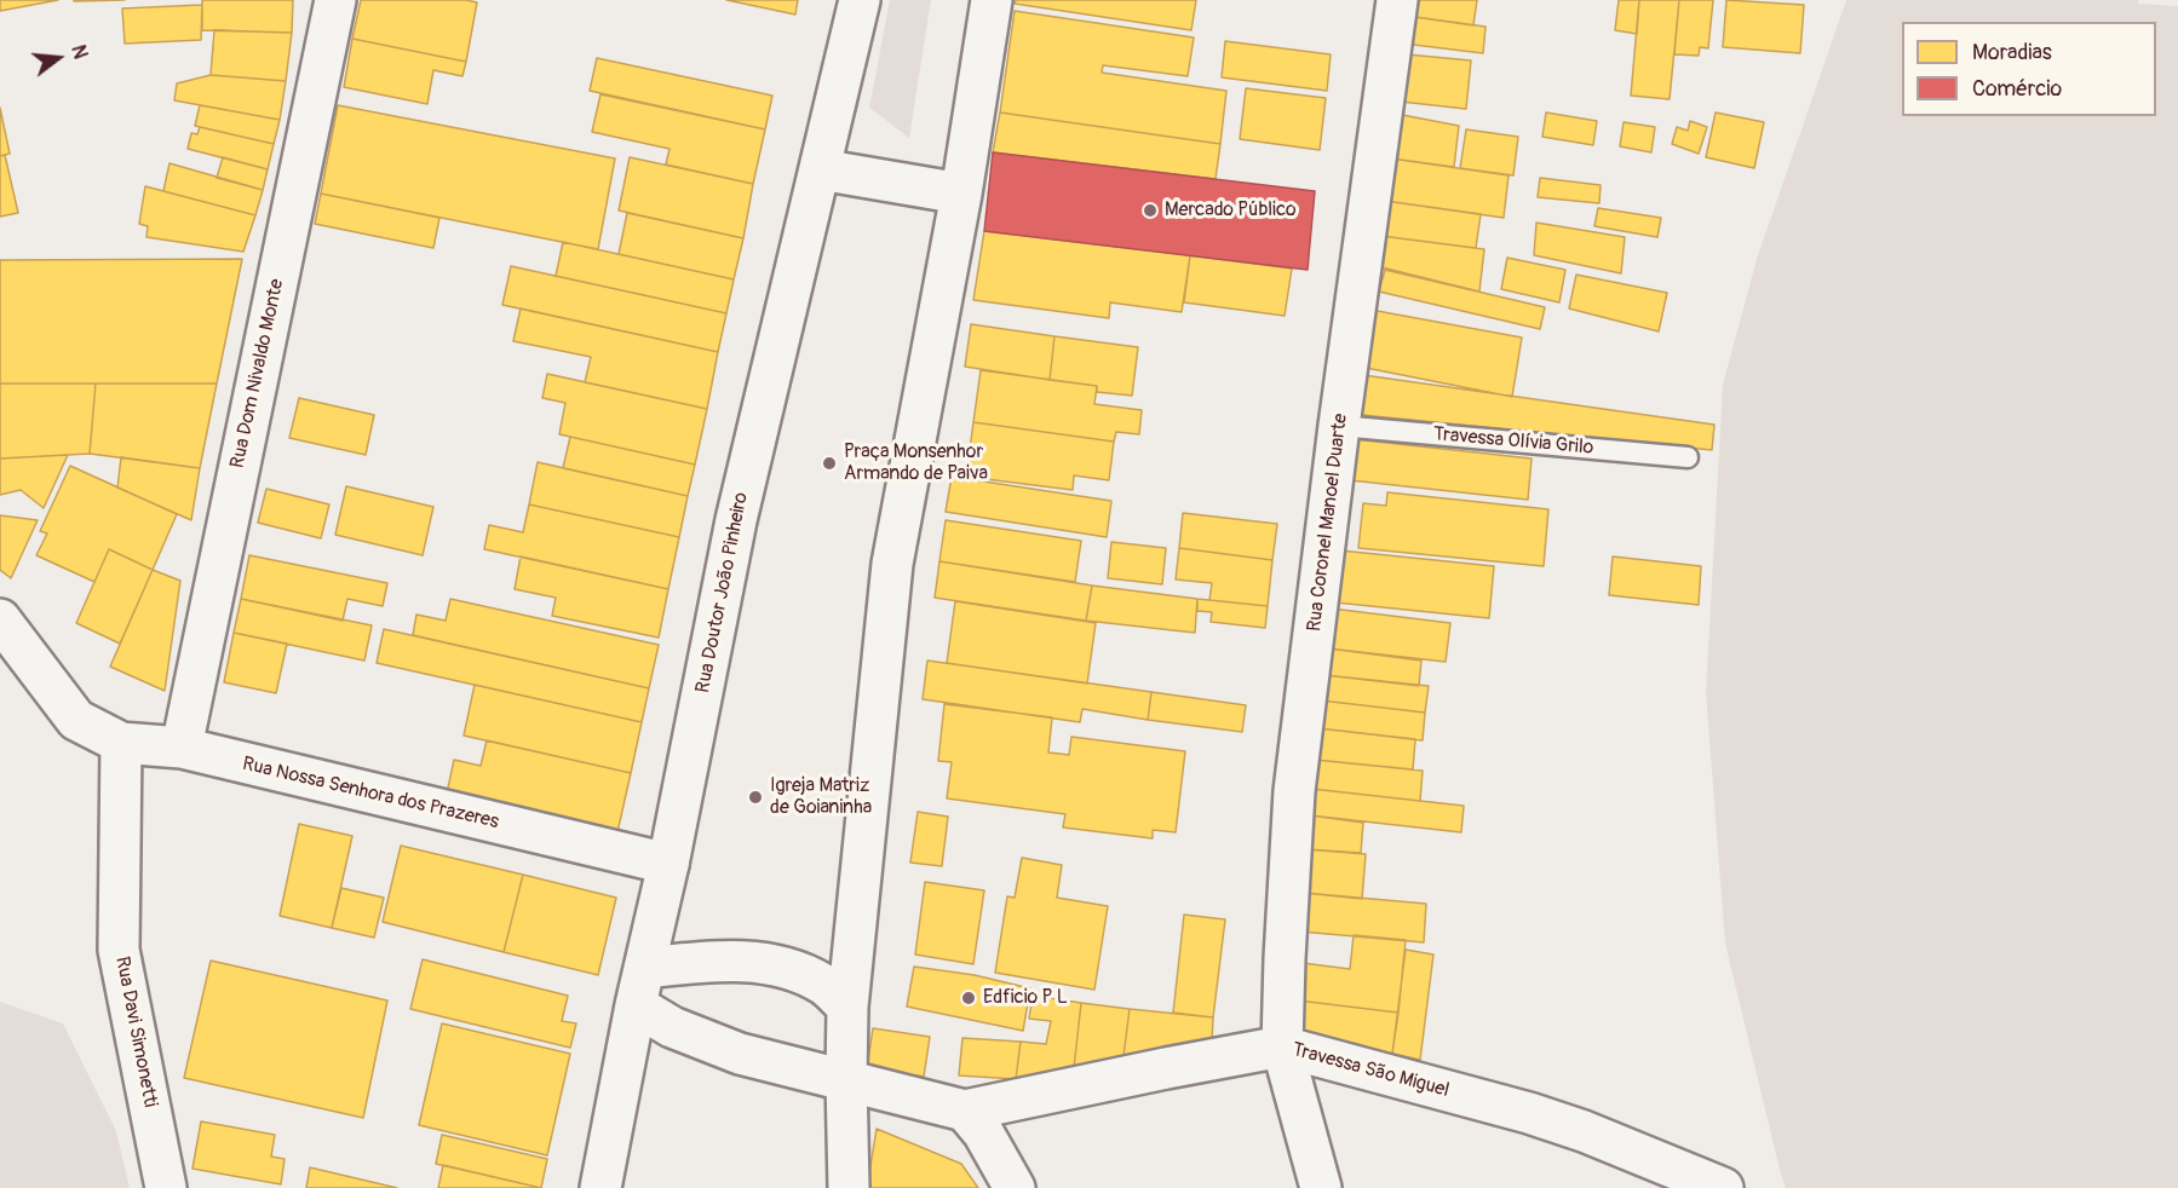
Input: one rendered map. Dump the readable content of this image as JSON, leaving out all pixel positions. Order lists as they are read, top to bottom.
{
  "streets": {
    "street": [
      "Rua Dom Nivaldo Monte",
      "Rua Coronel Manoel Duarte",
      "Rua Doutor João Pinheiro",
      "Rua Nossa Senhora dos Prazeres",
      "Rua Davi Simonetti",
      "Travessa São Miguel"
    ],
    "lane": ["Travessa Olívia Grilo"]
  },
  "crossings": [
    ["Rua Dom Nivaldo Monte", "Rua Nossa Senhora dos Prazeres"],
    ["Travessa Olívia Grilo", "Rua Coronel Manoel Duarte"],
    ["Rua Coronel Manoel Duarte", "Travessa São Miguel"],
    ["Rua Doutor João Pinheiro", "Rua Nossa Senhora dos Prazeres"],
    ["Rua Nossa Senhora dos Prazeres", "Rua Davi Simonetti"]
  ],
  "places": [
    "Mercado Público",
    "Praça Monsenhor Armando de Paiva",
    "Igreja Matriz de Goianinha",
    "Edficio P L"
  ],
  "legend": ["Moradias", "Comércio"],
  "north": "right"
}
